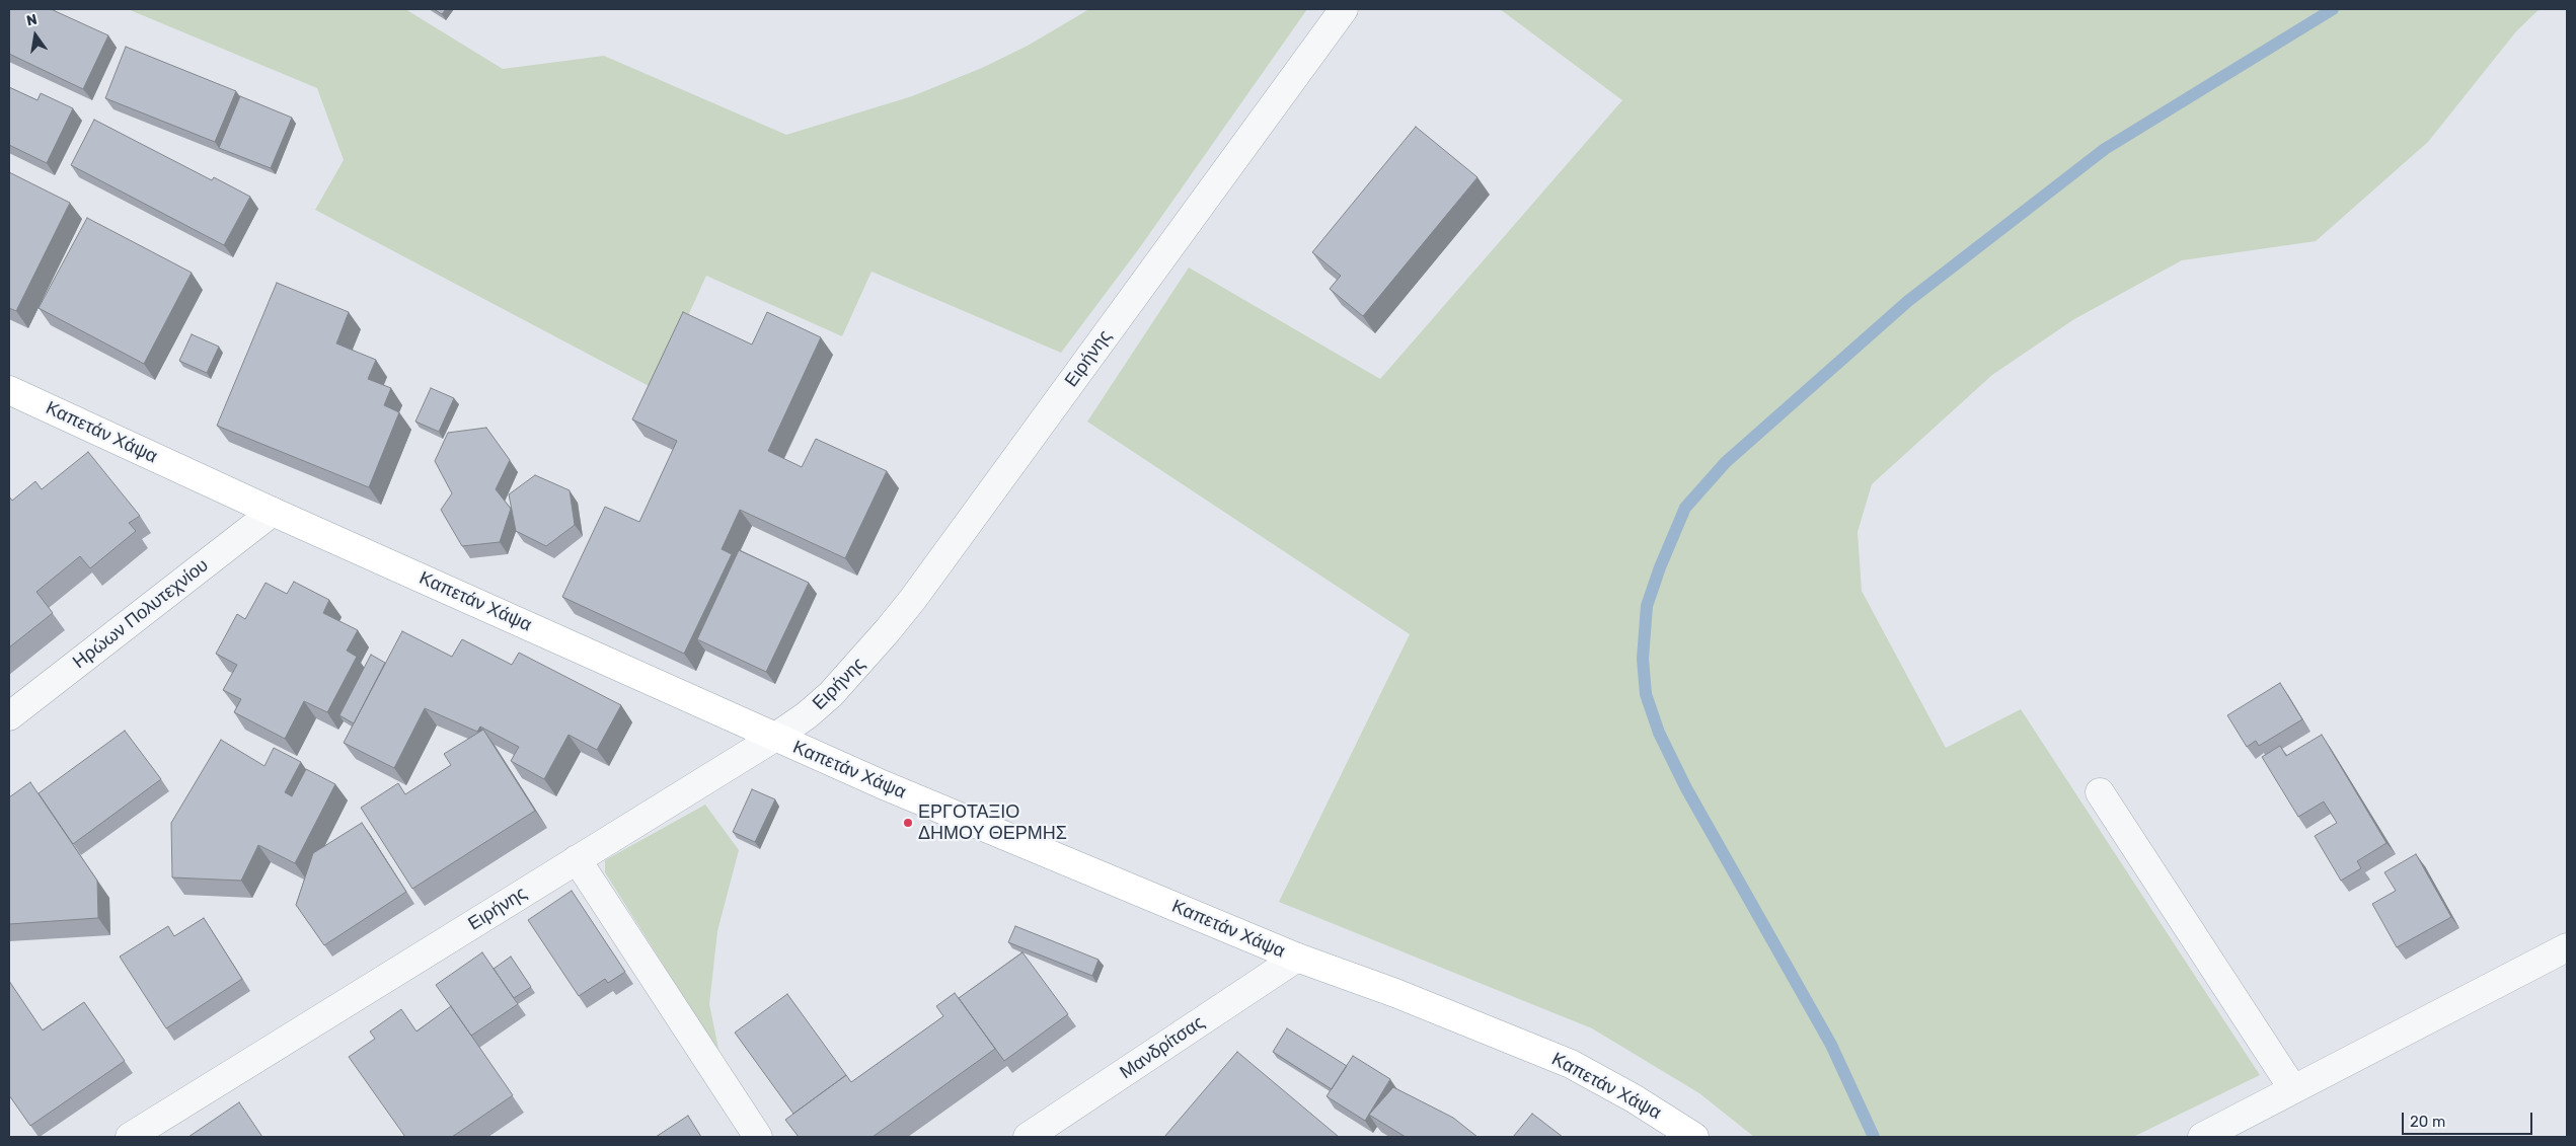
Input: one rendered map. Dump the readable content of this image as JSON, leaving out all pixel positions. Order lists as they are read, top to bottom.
{
  "streets": {
    "main road": ["Καπετάν Χάψα"],
    "street": ["Ειρήνης", "Ηρώων Πολυτεχνίου", "Μανδρίτσας"]
  },
  "crossings": [
    ["Ειρήνης", "Καπετάν Χάψα"],
    ["Καπετάν Χάψα", "Ηρώων Πολυτεχνίου"],
    ["Καπετάν Χάψα", "Μανδρίτσας"]
  ],
  "places": ["ΕΡΓΟΤΑΞΙΟ ΔΗΜΟΥ ΘΕΡΜΗΣ"],
  "scale_bar": "20 m",
  "north": "top"
}
